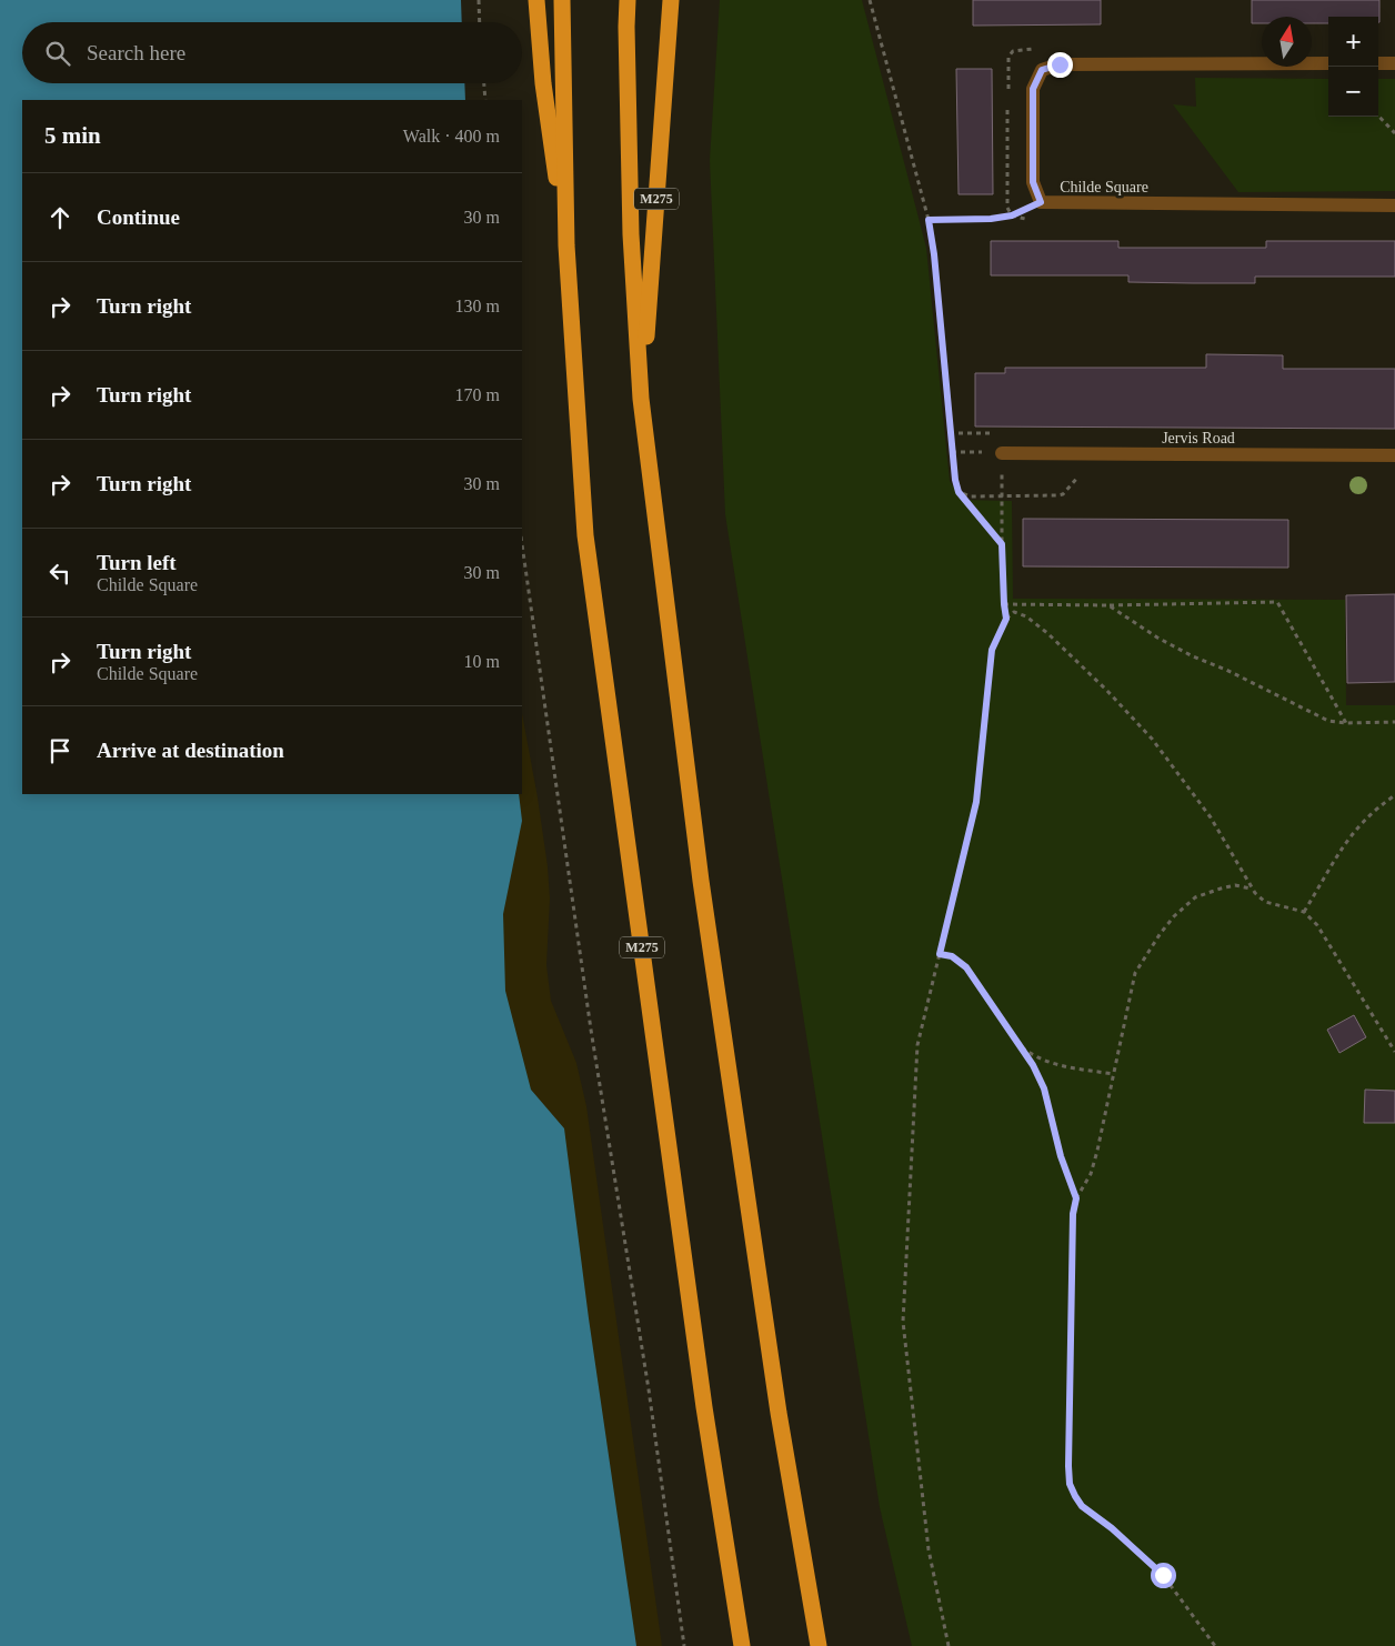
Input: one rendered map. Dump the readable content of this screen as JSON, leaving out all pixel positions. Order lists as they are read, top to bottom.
{
  "streets": {
    "highway": ["M275"],
    "street": ["Childe Square", "Jervis Road"]
  },
  "north": "top",
  "page": {
    "map_buttons": ["+", "−"],
    "search": "Search here",
    "heading": ["5 min", "Walk · 400 m"],
    "list": [
      ["Continue", "30 m"],
      ["Turn right", "130 m"],
      ["Turn right", "170 m"],
      ["Turn right", "30 m"],
      ["Turn left", "Childe Square", "30 m"],
      ["Turn right", "Childe Square", "10 m"],
      "Arrive at destination"
    ]
  }
}
